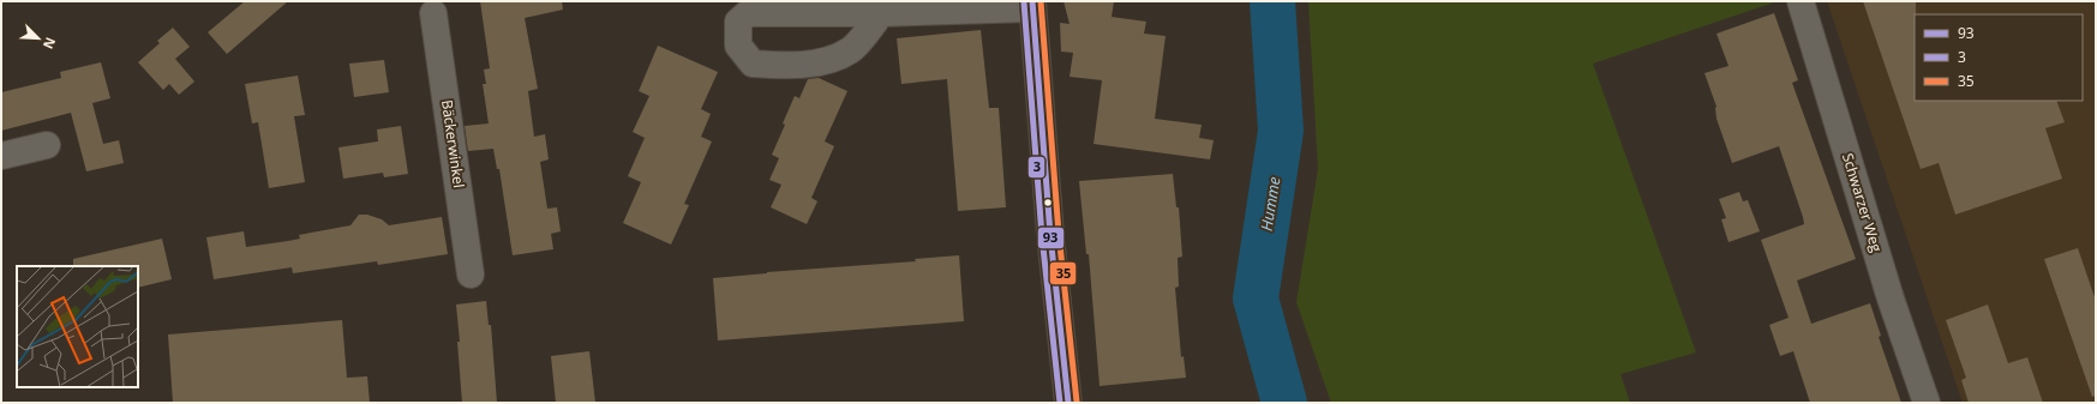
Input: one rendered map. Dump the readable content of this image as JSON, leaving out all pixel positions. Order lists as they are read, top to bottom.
{
  "streets": {
    "street": ["Bäckerwinkel", "Schwarzer Weg"]
  },
  "water": ["Humme"],
  "lines": ["transit line 93", "transit line 35", "transit line 3"],
  "legend": ["93", "3", "35"],
  "north": "bottom right"
}
